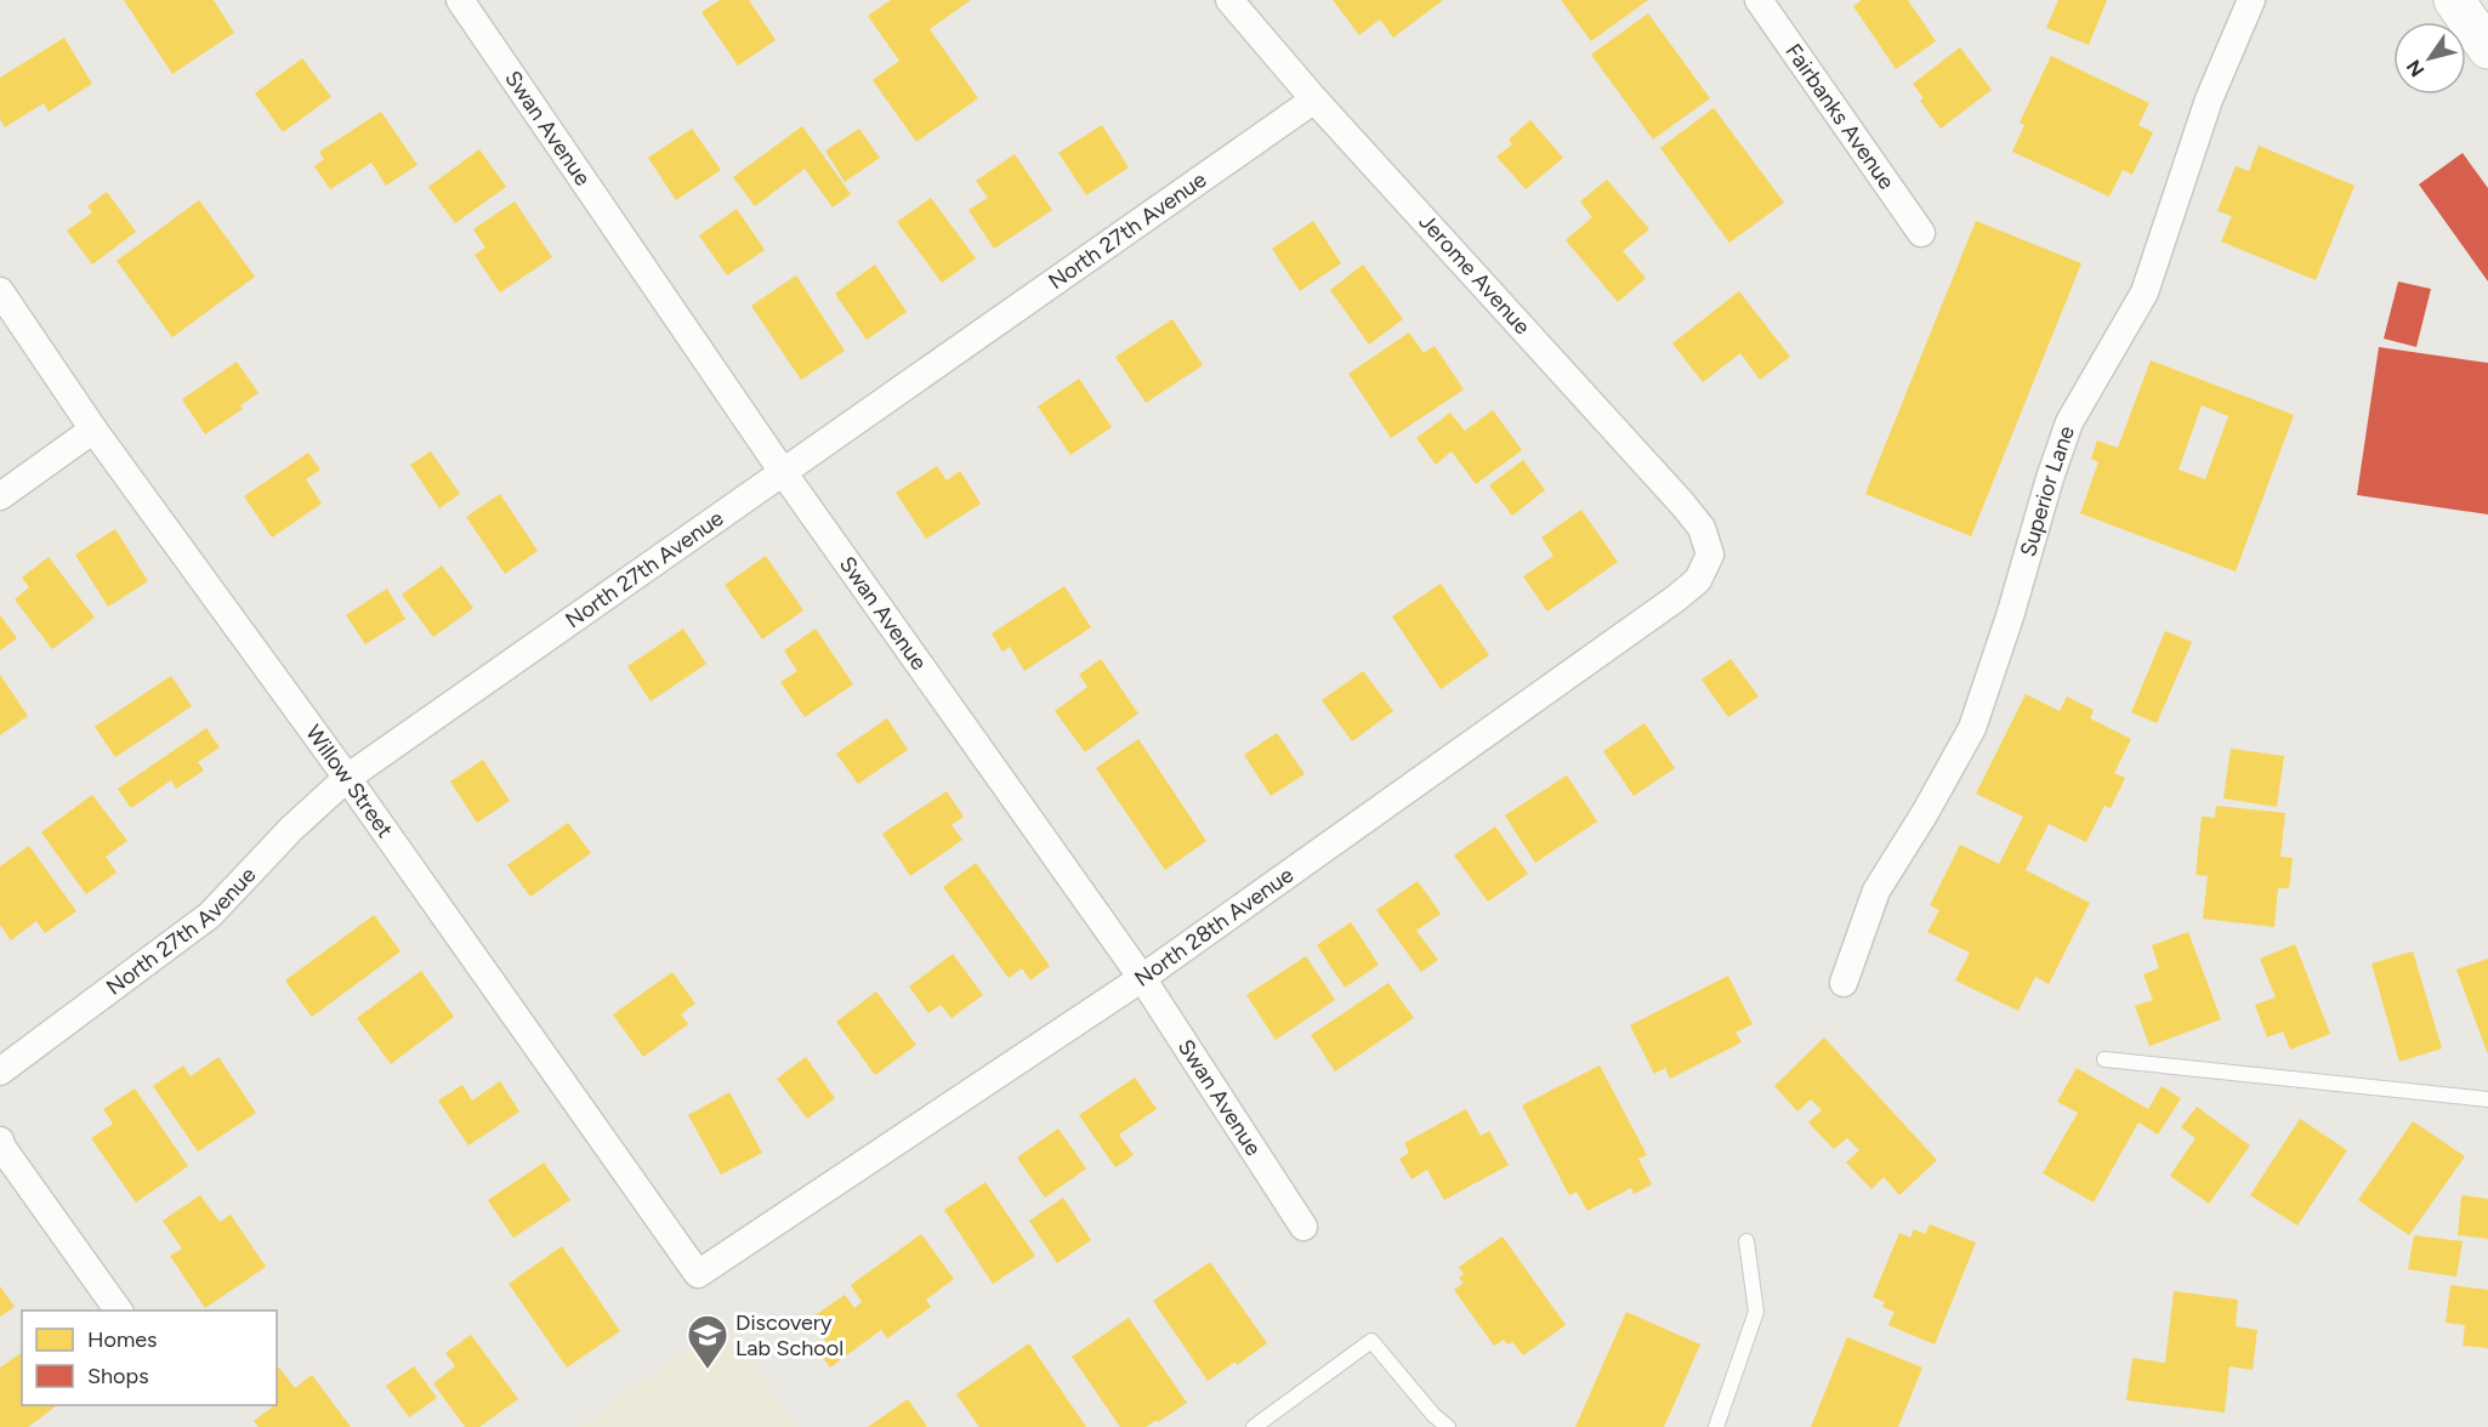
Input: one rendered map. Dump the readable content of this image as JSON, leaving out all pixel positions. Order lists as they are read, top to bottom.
{
  "streets": {
    "street": [
      "Fairbanks Avenue",
      "Swan Avenue",
      "North 27th Avenue",
      "Jerome Avenue",
      "Superior Lane",
      "Willow Street",
      "North 28th Avenue"
    ]
  },
  "crossings": [
    ["Swan Avenue", "North 27th Avenue"],
    ["Swan Avenue", "North 28th Avenue"],
    ["North 27th Avenue", "Jerome Avenue"],
    ["North 27th Avenue", "Willow Street"],
    ["Jerome Avenue", "North 28th Avenue"],
    ["Willow Street", "North 28th Avenue"]
  ],
  "places": {
    "school or university": ["Discovery Lab School"]
  },
  "legend": ["Homes", "Shops"],
  "north": "bottom left"
}
